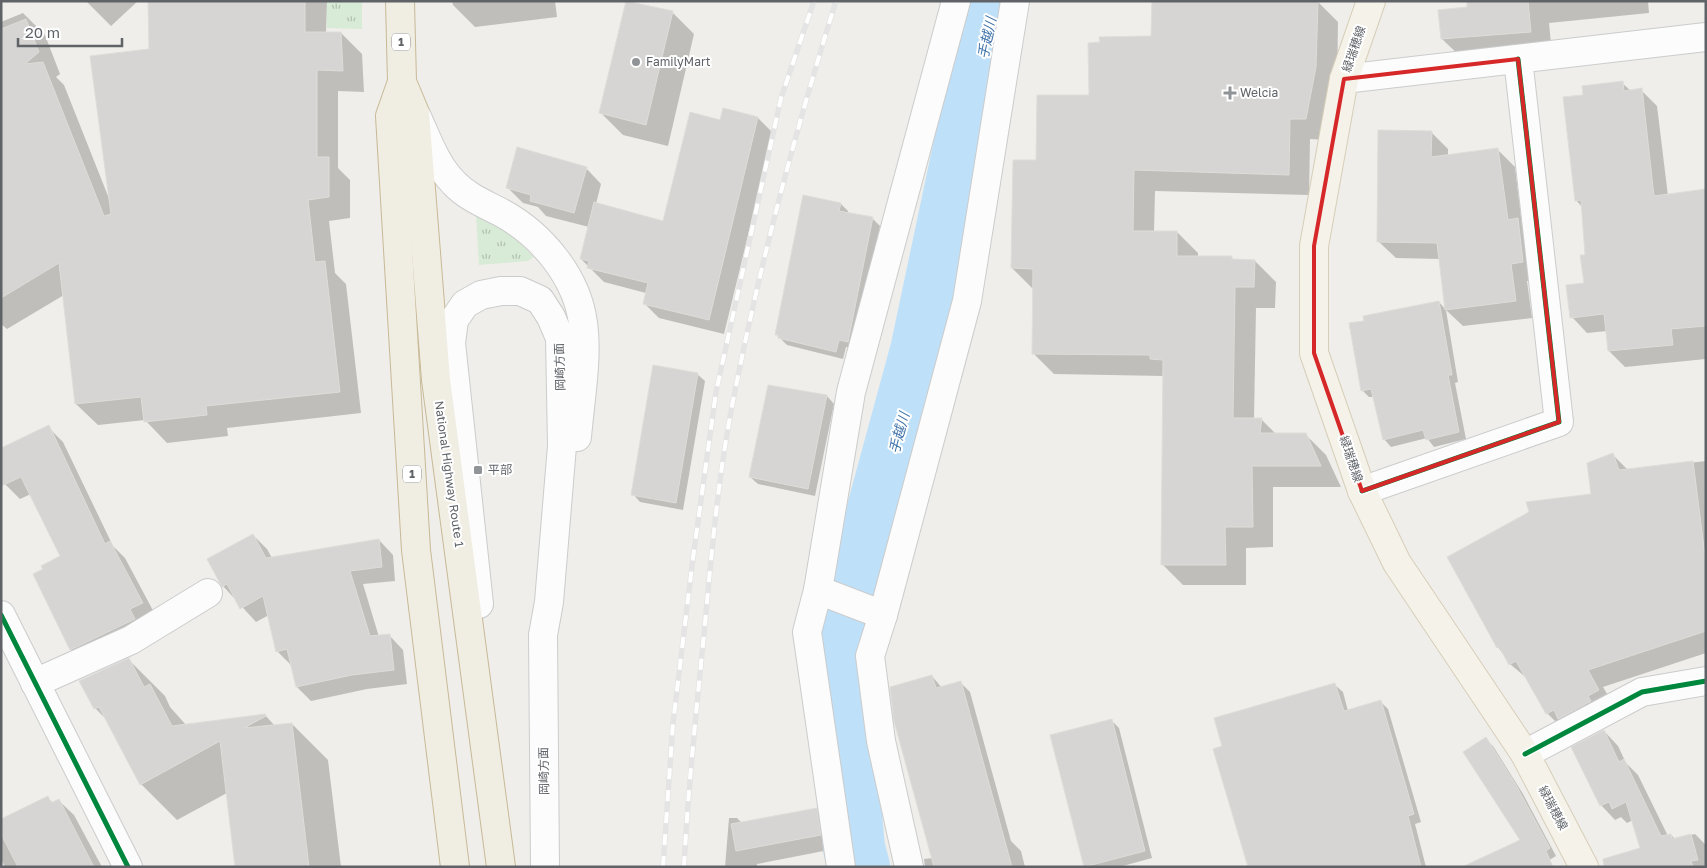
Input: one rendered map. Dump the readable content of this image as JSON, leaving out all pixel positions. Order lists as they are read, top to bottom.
{
  "streets": {
    "highway": ["1", "National Highway Route 1"],
    "main road": ["緑瑞穂線"],
    "street": ["岡崎方面"]
  },
  "crossings": [
    ["岡崎方面", "National Highway Route 1"]
  ],
  "water": ["手越川"],
  "places": {
    "other": ["FamilyMart"],
    "health": ["Welcia"],
    "transit": ["平部"]
  },
  "scale_bar": "20 m"
}
